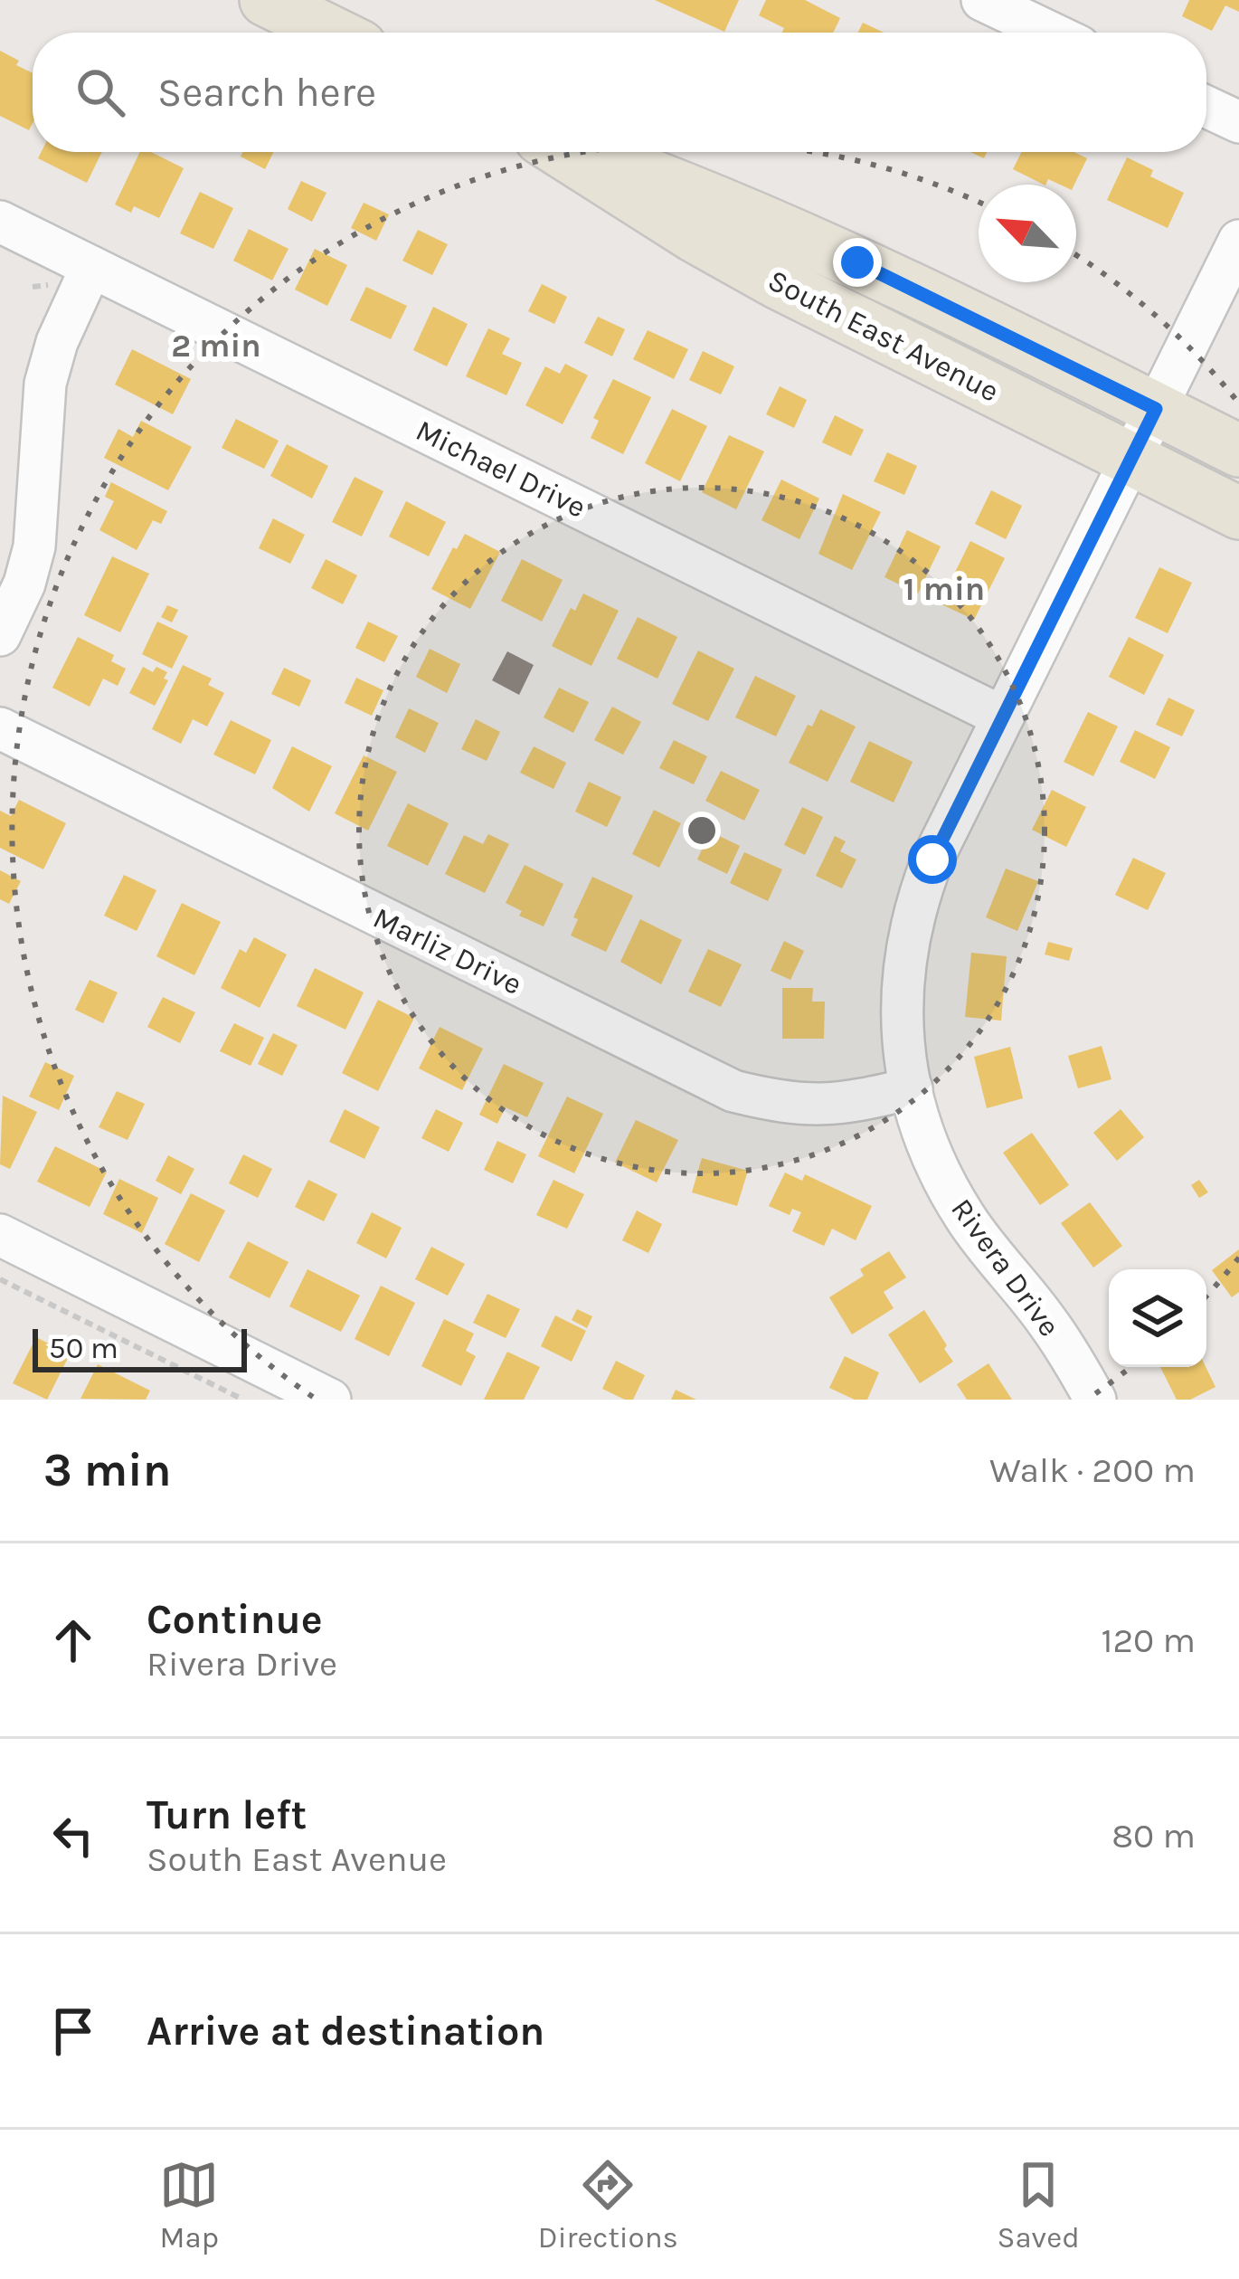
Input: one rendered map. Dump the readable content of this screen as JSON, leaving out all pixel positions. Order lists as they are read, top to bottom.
{
  "streets": {
    "main road": ["South East Avenue"],
    "street": ["Michael Drive", "Marliz Drive", "Rivera Drive"]
  },
  "crossings": [
    ["South East Avenue", "Rivera Drive"],
    ["Michael Drive", "Rivera Drive"],
    ["Marliz Drive", "Rivera Drive"]
  ],
  "scale_bar": "50 m",
  "north": "top left",
  "page": {
    "search": "Search here",
    "scale": "50 m",
    "heading": ["3 min", "Walk · 200 m"],
    "list": [
      ["Continue", "Rivera Drive", "120 m"],
      ["Turn left", "South East Avenue", "80 m"],
      "Arrive at destination"
    ],
    "nav": ["Map", "Directions", "Saved"]
  },
  "rings": ["2 min", "1 min"]
}
